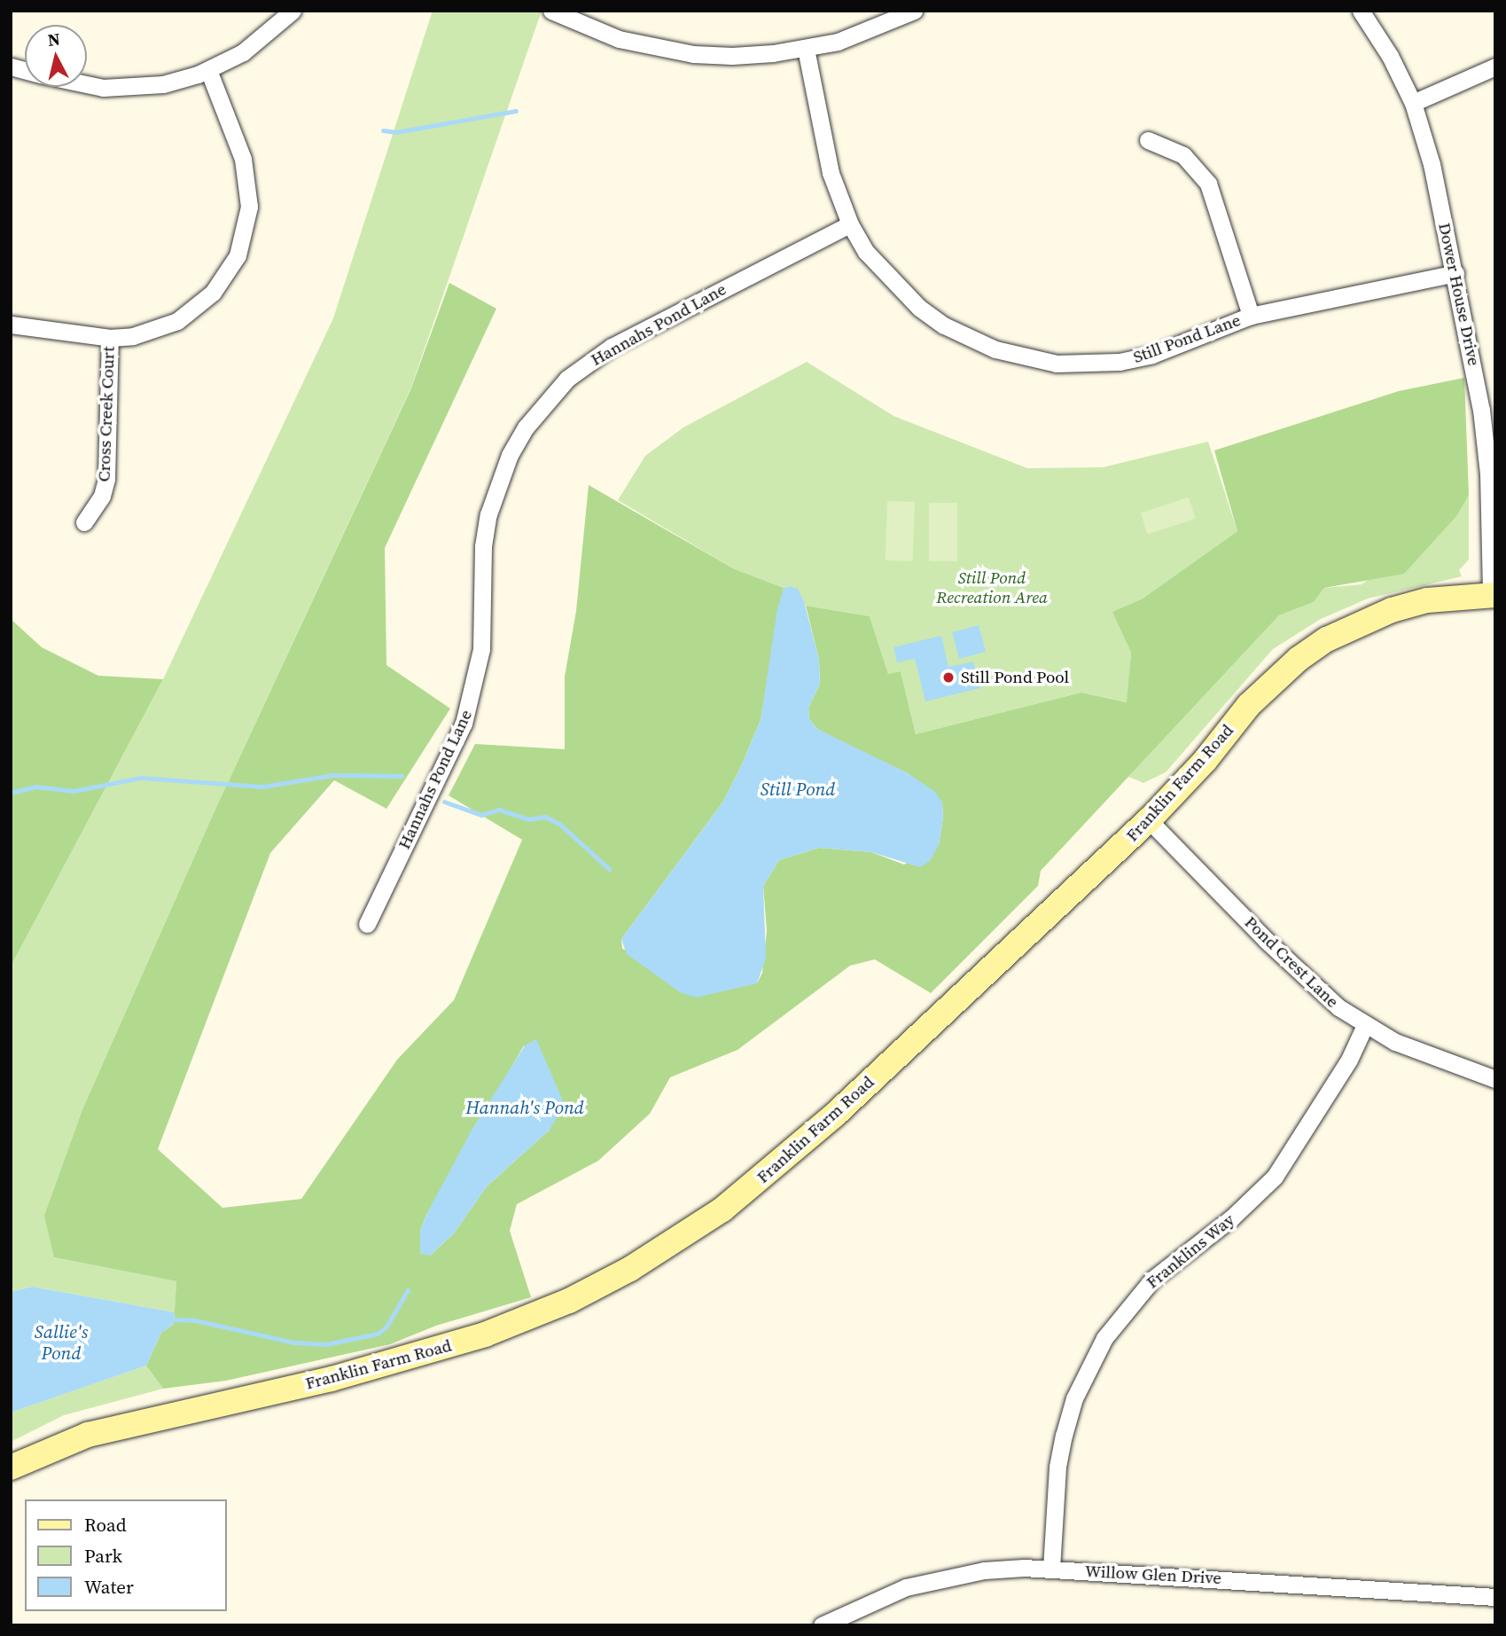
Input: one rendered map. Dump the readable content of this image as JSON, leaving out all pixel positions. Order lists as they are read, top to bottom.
{
  "streets": {
    "street": [
      "Dower House Drive",
      "Hannahs Pond Lane",
      "Still Pond Lane",
      "Cross Creek Court",
      "Franklin Farm Road",
      "Pond Crest Lane",
      "Franklins Way",
      "Willow Glen Drive"
    ]
  },
  "crossings": [
    ["Dower House Drive", "Still Pond Lane"],
    ["Dower House Drive", "Franklin Farm Road"],
    ["Hannahs Pond Lane", "Still Pond Lane"],
    ["Franklin Farm Road", "Pond Crest Lane"],
    ["Pond Crest Lane", "Franklins Way"],
    ["Franklins Way", "Willow Glen Drive"]
  ],
  "water": ["Still Pond", "Hannah's Pond", "Sallie's Pond"],
  "parks": ["Still Pond Recreation Area"],
  "places": ["Still Pond Pool"],
  "legend": ["Road", "Park", "Water"],
  "north": "top"
}
